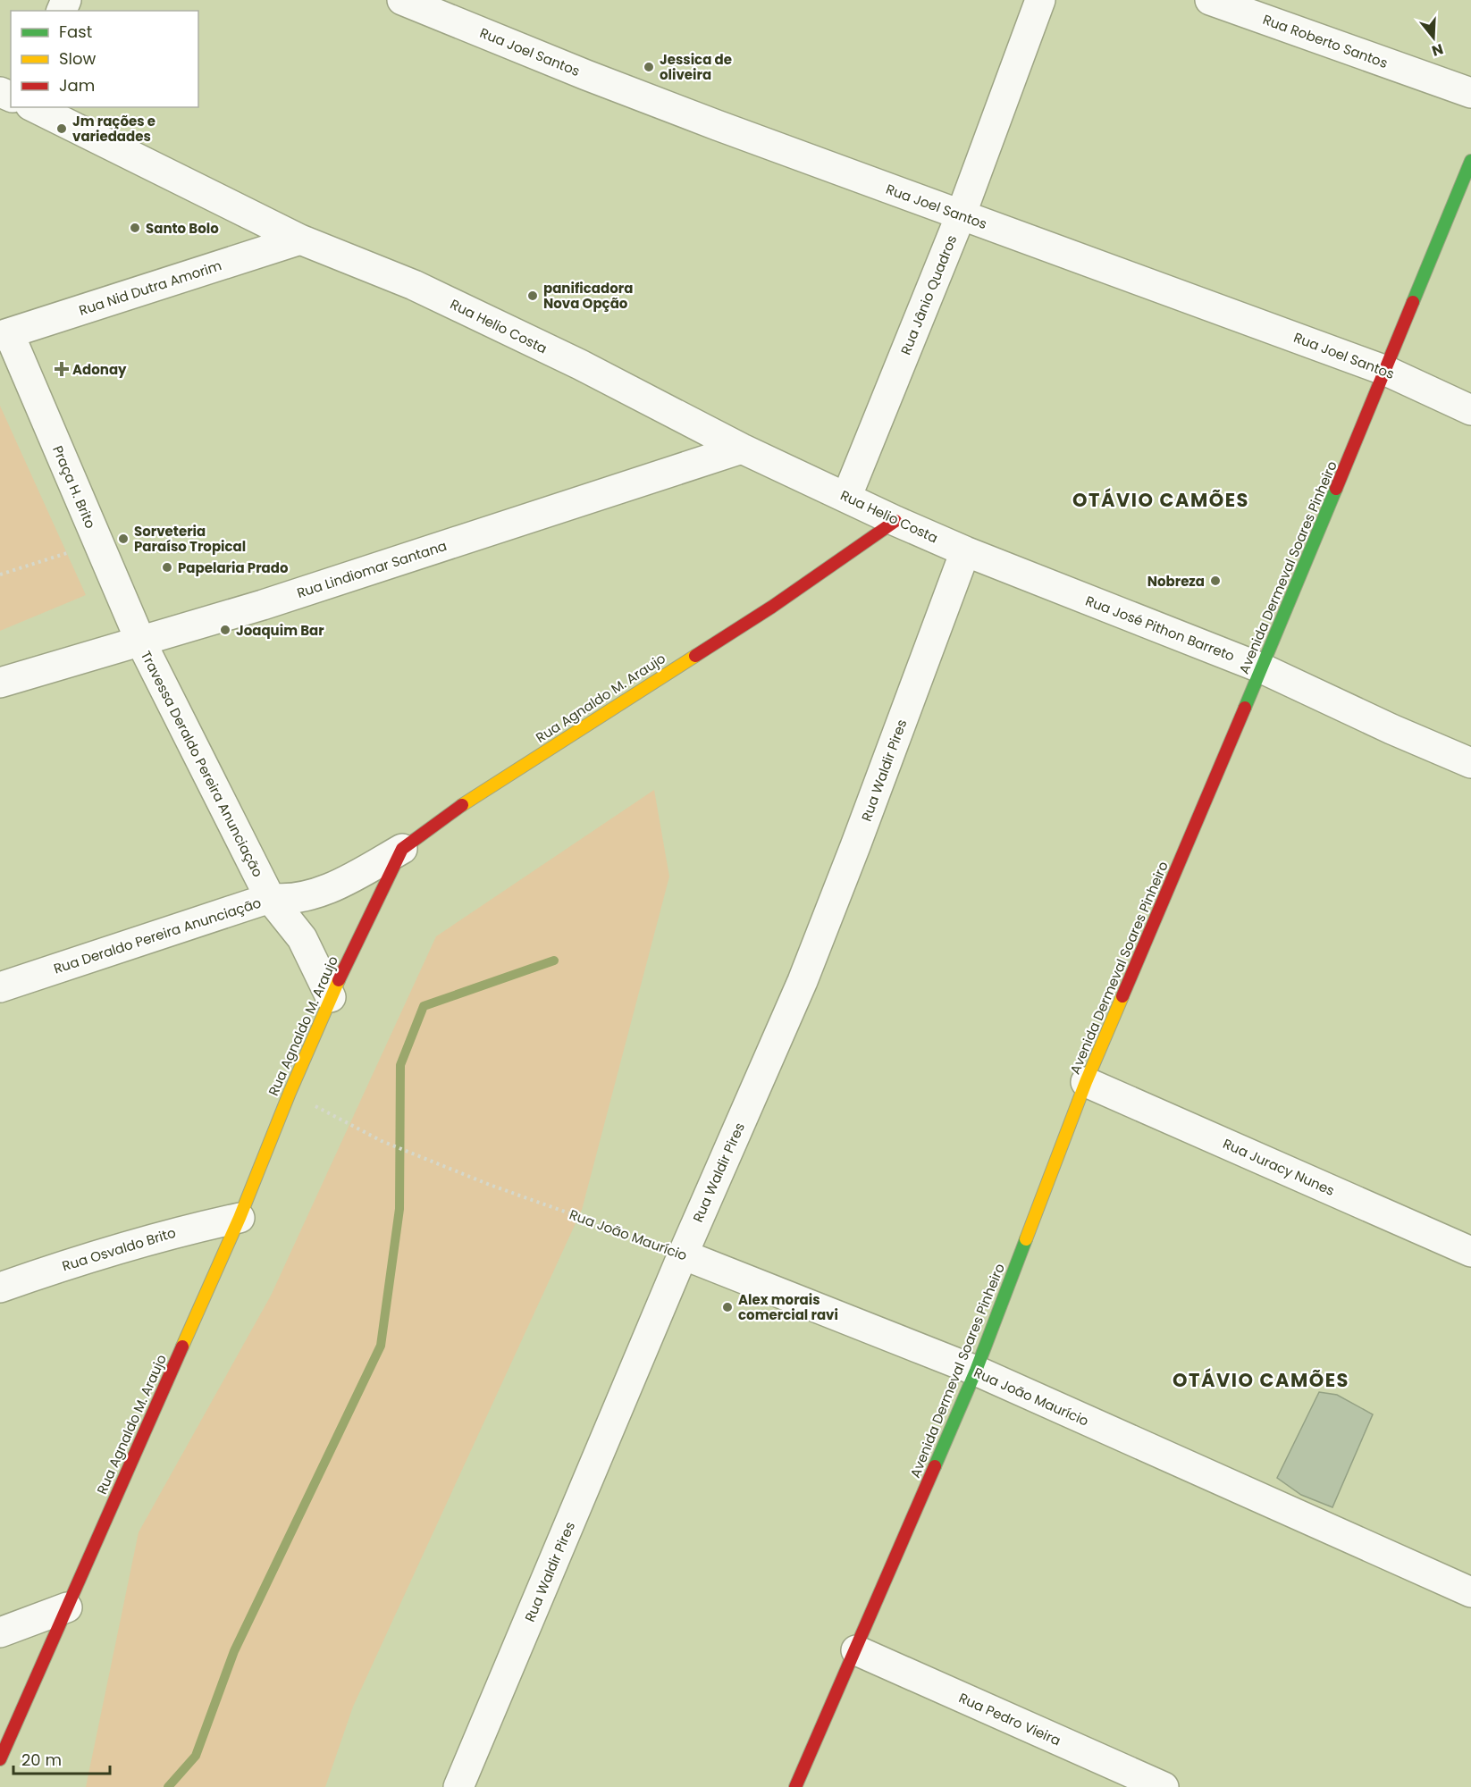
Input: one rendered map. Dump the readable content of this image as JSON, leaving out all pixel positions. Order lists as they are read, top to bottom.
{
  "streets": {
    "street": [
      "Rua Roberto Santos",
      "Rua Joel Santos",
      "Rua Nid Dutra Amorim",
      "Rua Jânio Quadros",
      "Rua Helio Costa",
      "Praça H. Brito",
      "Avenida Dermeval Soares Pinheiro",
      "Rua Lindiomar Santana",
      "Rua José Pithon Barreto",
      "Rua Agnaldo M. Araujo",
      "Travessa Deraldo Pereira Anunciação",
      "Rua Waldir Pires",
      "Rua Deraldo Pereira Anunciação",
      "Rua Juracy Nunes",
      "Rua João Maurício",
      "Rua Osvaldo Brito",
      "Rua Pedro Vieira"
    ]
  },
  "crossings": [
    ["Rua Joel Santos", "Rua Jânio Quadros"],
    ["Rua Joel Santos", "Avenida Dermeval Soares Pinheiro"],
    ["Rua Nid Dutra Amorim", "Rua Helio Costa"],
    ["Rua Nid Dutra Amorim", "Praça H. Brito"],
    ["Rua Jânio Quadros", "Rua Helio Costa"],
    ["Rua Helio Costa", "Rua Lindiomar Santana"],
    ["Rua Helio Costa", "Rua José Pithon Barreto"],
    ["Rua Helio Costa", "Rua Agnaldo M. Araujo"],
    ["Rua Helio Costa", "Rua Waldir Pires"],
    ["Praça H. Brito", "Rua Lindiomar Santana"],
    ["Praça H. Brito", "Travessa Deraldo Pereira Anunciação"],
    ["Avenida Dermeval Soares Pinheiro", "Rua José Pithon Barreto"],
    ["Avenida Dermeval Soares Pinheiro", "Rua Juracy Nunes"],
    ["Avenida Dermeval Soares Pinheiro", "Rua João Maurício"],
    ["Avenida Dermeval Soares Pinheiro", "Rua Pedro Vieira"],
    ["Rua Lindiomar Santana", "Travessa Deraldo Pereira Anunciação"],
    ["Rua José Pithon Barreto", "Rua Waldir Pires"],
    ["Rua Agnaldo M. Araujo", "Travessa Deraldo Pereira Anunciação"],
    ["Rua Agnaldo M. Araujo", "Rua Deraldo Pereira Anunciação"],
    ["Rua Agnaldo M. Araujo", "Rua João Maurício"],
    ["Rua Agnaldo M. Araujo", "Rua Osvaldo Brito"],
    ["Travessa Deraldo Pereira Anunciação", "Rua Deraldo Pereira Anunciação"],
    ["Rua Waldir Pires", "Rua João Maurício"]
  ],
  "districts": ["OTÁVIO CAMÕES", "OTÁVIO CAMÕES"],
  "places": {
    "other": [
      "Jessica de oliveira",
      "Jm rações e variedades",
      "Santo Bolo",
      "panificadora Nova Opção",
      "Sorveteria Paraíso Tropical",
      "Papelaria Prado",
      "Nobreza",
      "Joaquim Bar",
      "Alex morais comercial ravi"
    ],
    "health": ["Adonay"]
  },
  "legend": ["Fast", "Slow", "Jam"],
  "scale_bar": "20 m",
  "north": "bottom"
}
